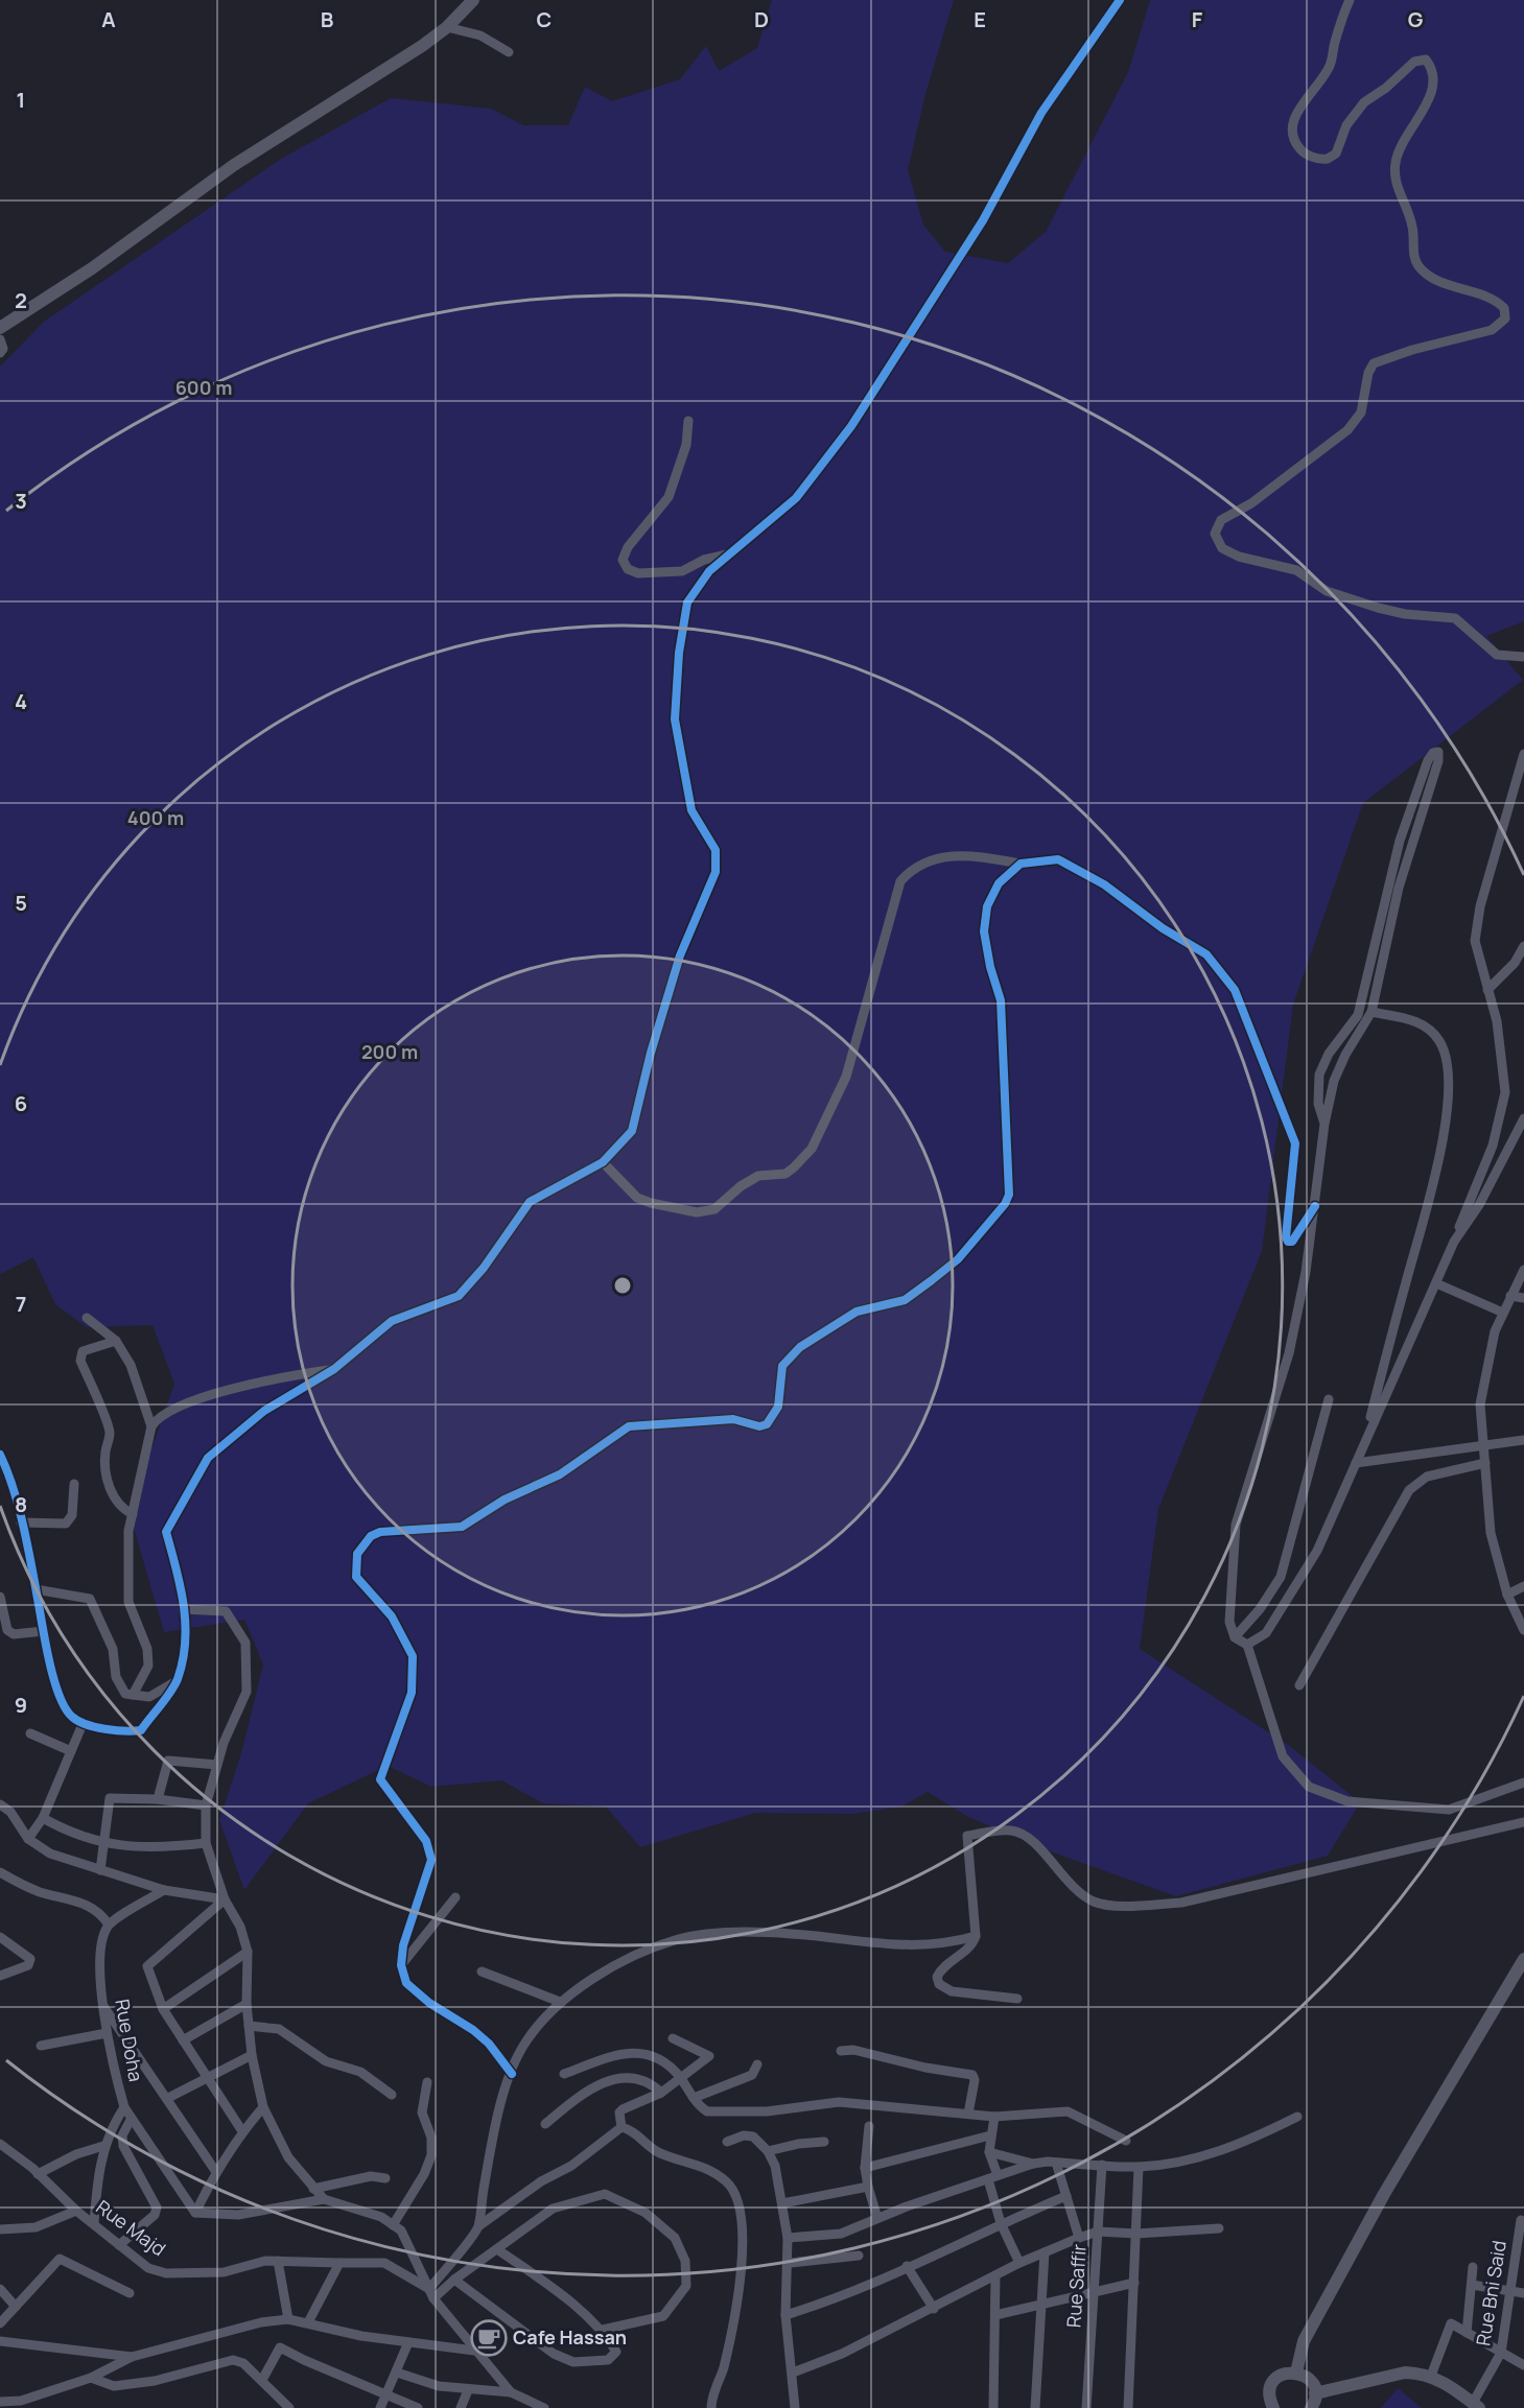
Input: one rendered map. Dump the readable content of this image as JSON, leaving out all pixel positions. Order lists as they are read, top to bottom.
{
  "streets": {
    "street": [
      "Rue Doha",
      "Rue Majd",
      "Rue Saffir",
      "Rue Bni Said"
    ]
  },
  "crossings": [
    ["Rue Doha", "Rue Majd"]
  ],
  "places": {
    "cafe": ["Cafe Hassan"]
  },
  "grid": {
    "columns": [
      "A",
      "B",
      "C",
      "D",
      "E",
      "F",
      "G"
    ],
    "rows": [
      "1",
      "2",
      "3",
      "4",
      "5",
      "6",
      "7",
      "8",
      "9"
    ]
  },
  "rings": ["600 m", "400 m", "200 m"]
}
